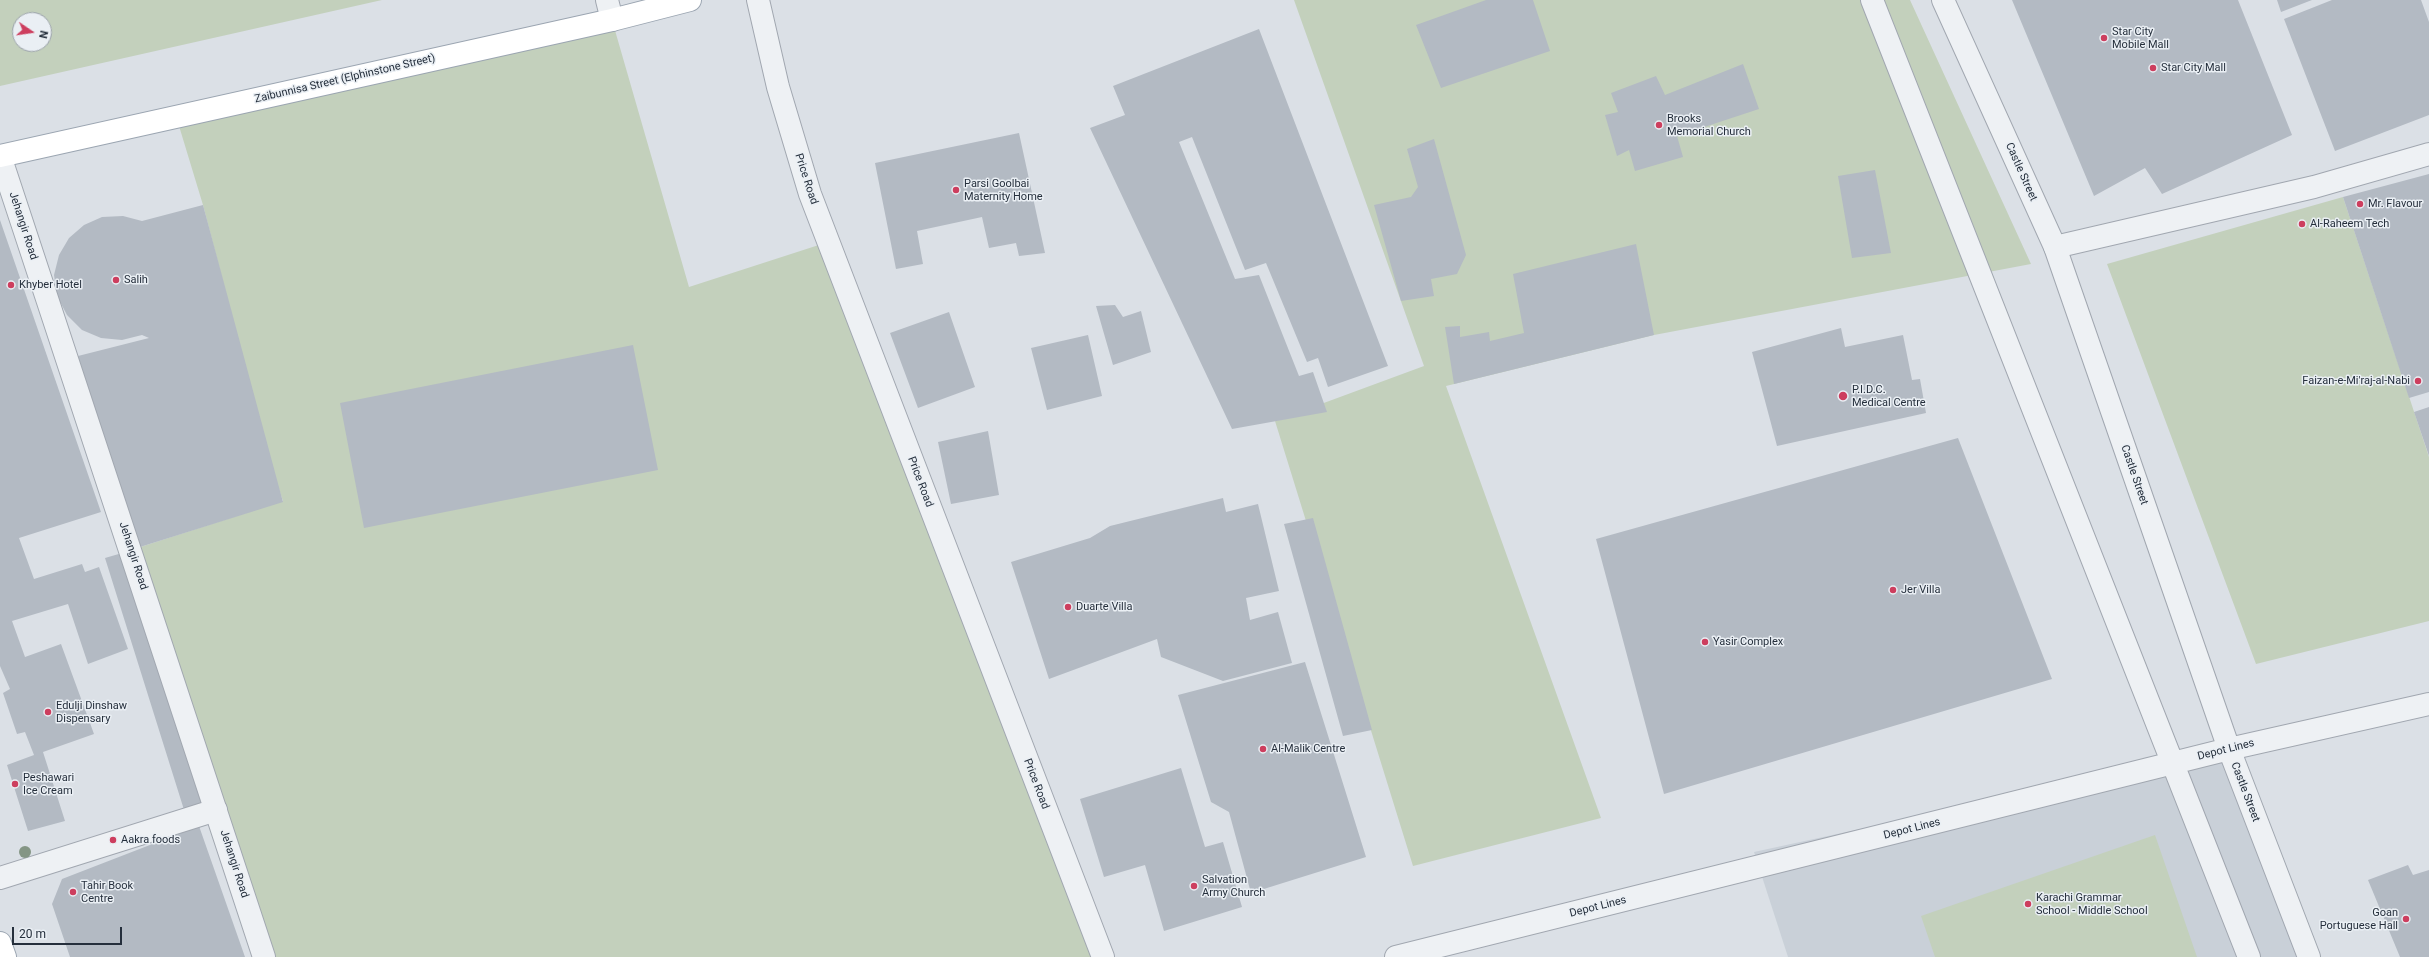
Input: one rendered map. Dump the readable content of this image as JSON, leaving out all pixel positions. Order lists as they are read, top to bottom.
{
  "streets": {
    "main road": ["Zaibunnisa Street (Elphinstone Street)"],
    "street": [
      "Castle Street",
      "Price Road",
      "Jehangir Road",
      "Depot Lines"
    ]
  },
  "crossings": [
    ["Zaibunnisa Street (Elphinstone Street)", "Jehangir Road"],
    ["Castle Street", "Depot Lines"]
  ],
  "places": [
    "Star City Mobile Mall",
    "Star City Mall",
    "Brooks Memorial Church",
    "Parsi Goolbai Maternity Home",
    "Mr. Flavour",
    "Al-Raheem Tech",
    "Salih",
    "Khyber Hotel",
    "Faizan-e-Mi'raj-al-Nabi",
    "P.I.D.C. Medical Centre",
    "Jer Villa",
    "Duarte Villa",
    "Yasir Complex",
    "Edulji Dinshaw Dispensary",
    "Al-Malik Centre",
    "Peshawari Ice Cream",
    "Aakra foods",
    "Salvation Army Church",
    "Tahir Book Centre",
    "Karachi Grammar School - Middle School",
    "Goan Portuguese Hall"
  ],
  "scale_bar": "20 m",
  "north": "right"
}
